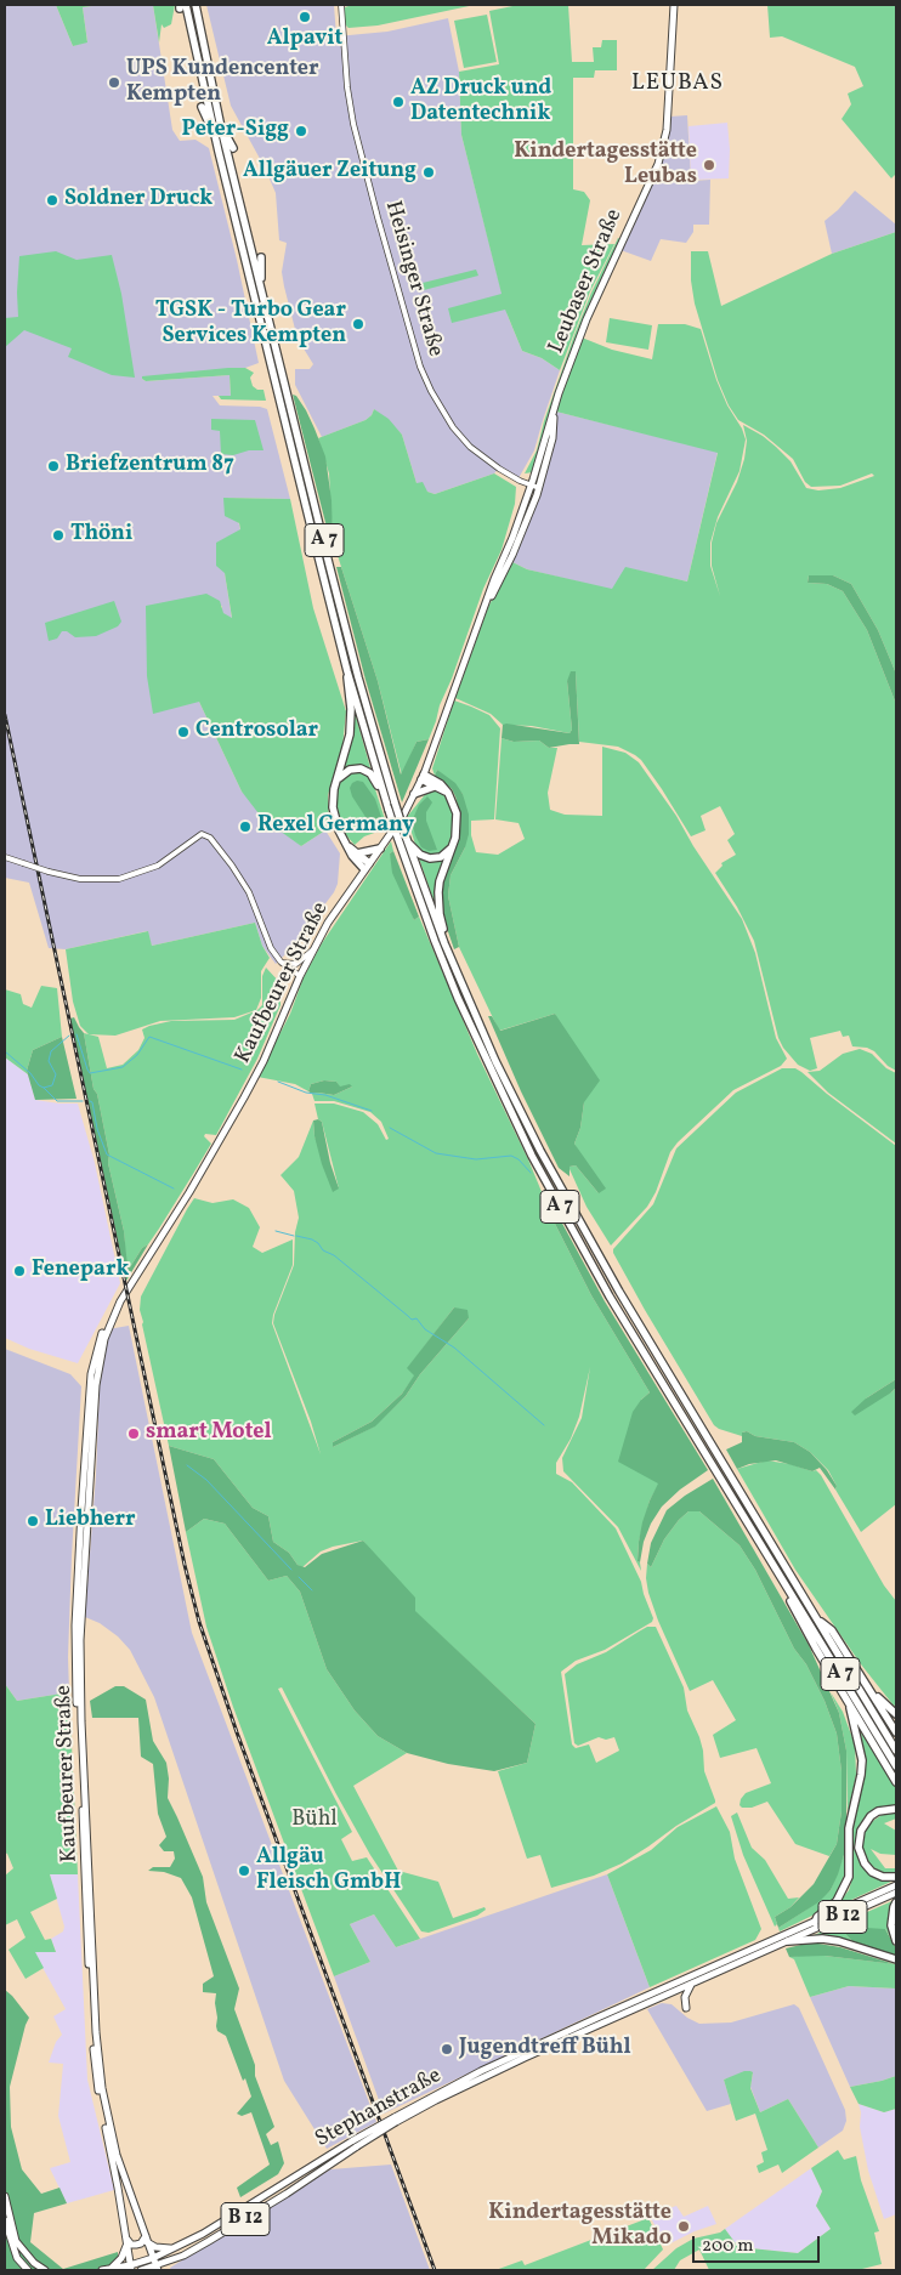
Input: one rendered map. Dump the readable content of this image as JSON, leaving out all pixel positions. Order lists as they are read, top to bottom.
{
  "streets": {
    "highway": ["A 7"],
    "main road": [
      "Leubaser Straße",
      "Kaufbeurer Straße",
      "B 12",
      "Stephanstraße"
    ],
    "street": ["Heisinger Straße"]
  },
  "crossings": [
    ["Heisinger Straße", "Leubaser Straße"],
    ["Leubaser Straße", "Kaufbeurer Straße"],
    ["Kaufbeurer Straße", "B 12"],
    ["B 12", "Stephanstraße"]
  ],
  "districts": ["LEUBAS"],
  "parks": ["Bühl"],
  "places": [
    "Alpavit",
    "UPS Kundencenter Kempten",
    "AZ Druck und Datentechnik",
    "Peter-Sigg",
    "Kindertagesstätte Leubas",
    "Allgäuer Zeitung",
    "Soldner Druck",
    "TGSK - Turbo Gear Services Kempten",
    "Briefzentrum 87",
    "Thöni",
    "Centrosolar",
    "Rexel Germany",
    "Fenepark",
    "smart Motel",
    "Liebherr",
    "Allgäu Fleisch GmbH",
    "Jugendtreff Bühl",
    "Kindertagesstätte Mikado"
  ],
  "scale_bar": "200 m"
}
